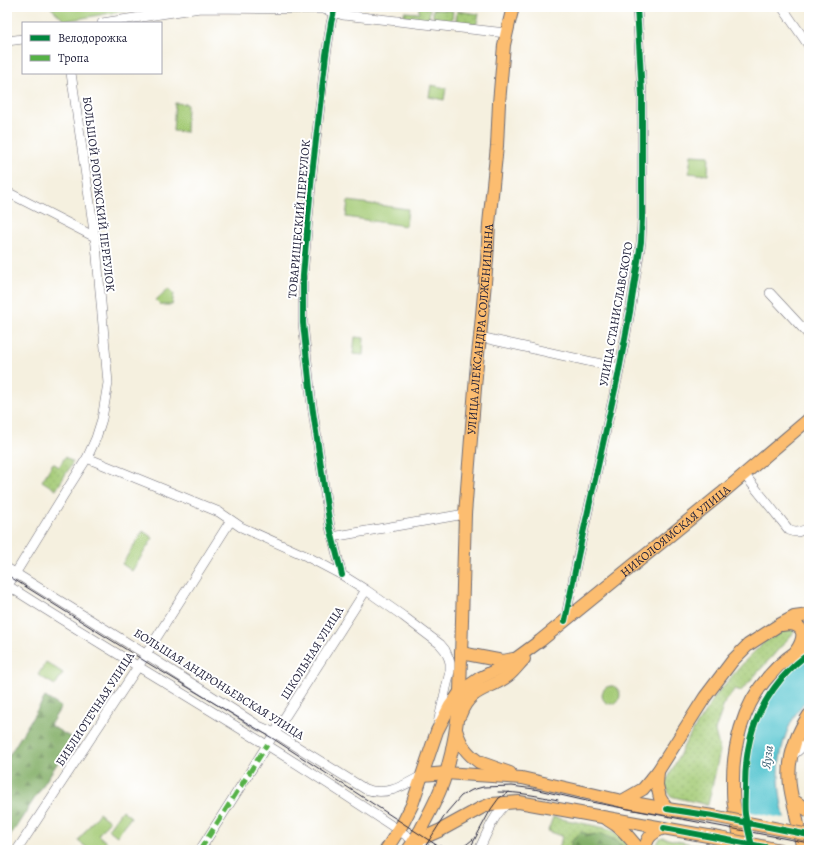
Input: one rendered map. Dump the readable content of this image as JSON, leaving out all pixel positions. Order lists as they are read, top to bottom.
{
  "streets": {
    "main road": ["УЛИЦА АЛЕКСАНДРА СОЛЖЕНИЦЫНА", "НИКОЛОЯМСКАЯ УЛИЦА"],
    "street": [
      "БОЛЬШОЙ РОГОЖСКИЙ ПЕРЕУЛОК",
      "ТОВАРИЩЕСКИЙ ПЕРЕУЛОК",
      "УЛИЦА СТАНИСЛАВСКОГО",
      "ШКОЛЬНАЯ УЛИЦА",
      "БОЛЬШАЯ АНДРОНЬЕВСКАЯ УЛИЦА",
      "БИБЛИОТЕЧНАЯ УЛИЦА"
    ]
  },
  "crossings": [
    ["БОЛЬШОЙ РОГОЖСКИЙ ПЕРЕУЛОК", "БОЛЬШАЯ АНДРОНЬЕВСКАЯ УЛИЦА"],
    ["УЛИЦА СТАНИСЛАВСКОГО", "НИКОЛОЯМСКАЯ УЛИЦА"],
    ["УЛИЦА АЛЕКСАНДРА СОЛЖЕНИЦЫНА", "НИКОЛОЯМСКАЯ УЛИЦА"],
    ["ШКОЛЬНАЯ УЛИЦА", "БОЛЬШАЯ АНДРОНЬЕВСКАЯ УЛИЦА"],
    ["БОЛЬШАЯ АНДРОНЬЕВСКАЯ УЛИЦА", "БИБЛИОТЕЧНАЯ УЛИЦА"]
  ],
  "water": ["Яуза"],
  "legend": ["Велодорожка", "Тропа"]
}
